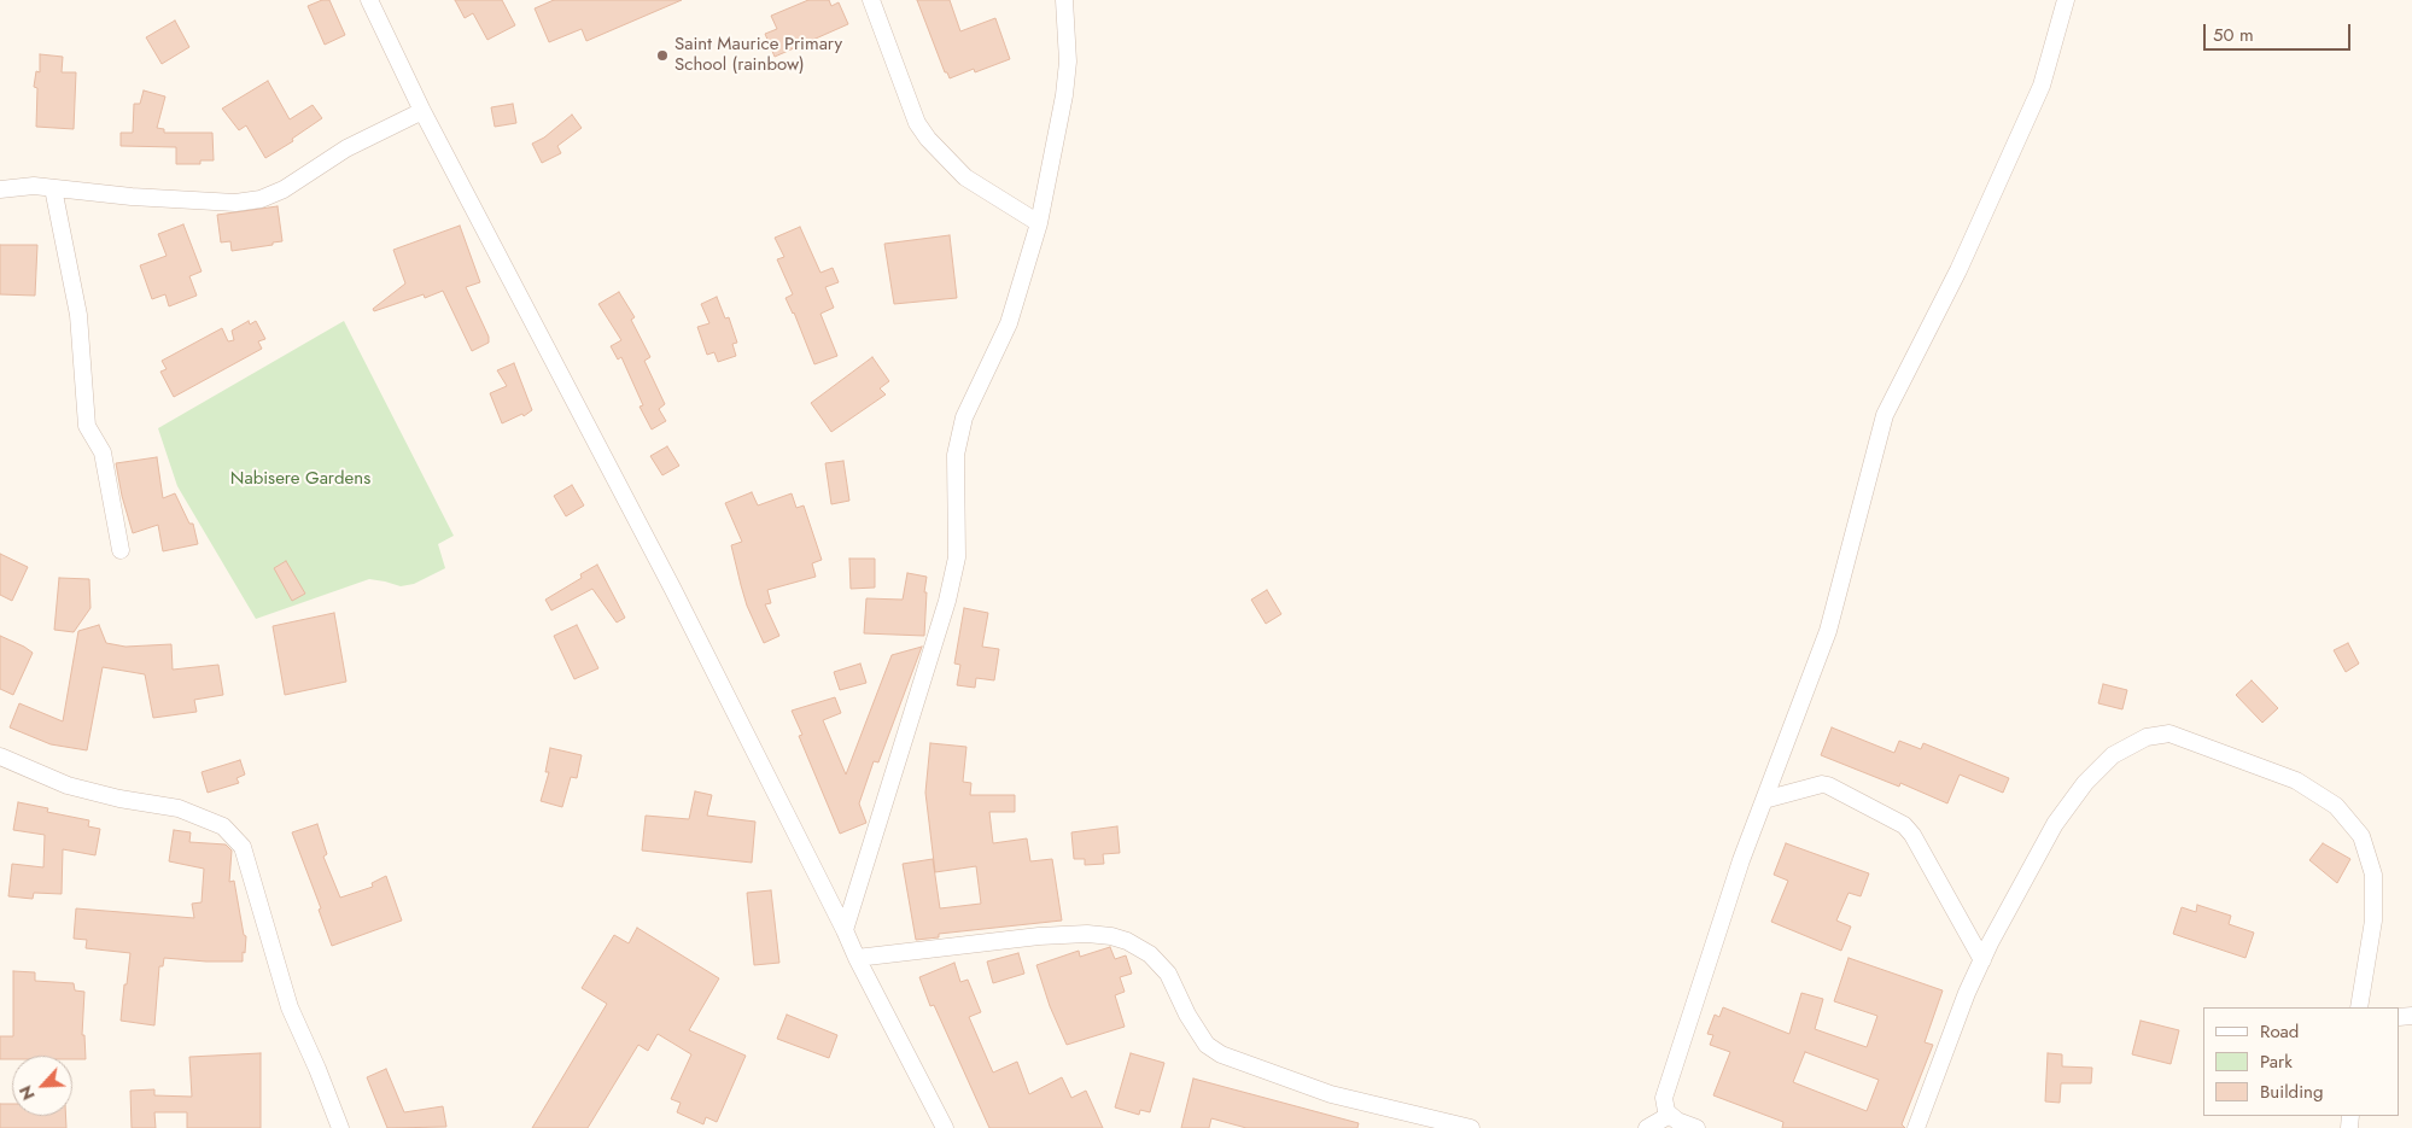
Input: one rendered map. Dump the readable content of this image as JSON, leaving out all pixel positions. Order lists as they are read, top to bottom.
{
  "parks": ["Nabisere Gardens"],
  "places": ["Saint Maurice Primary School (rainbow)"],
  "legend": ["Road", "Park", "Building"],
  "scale_bar": "50 m",
  "north": "bottom left"
}
